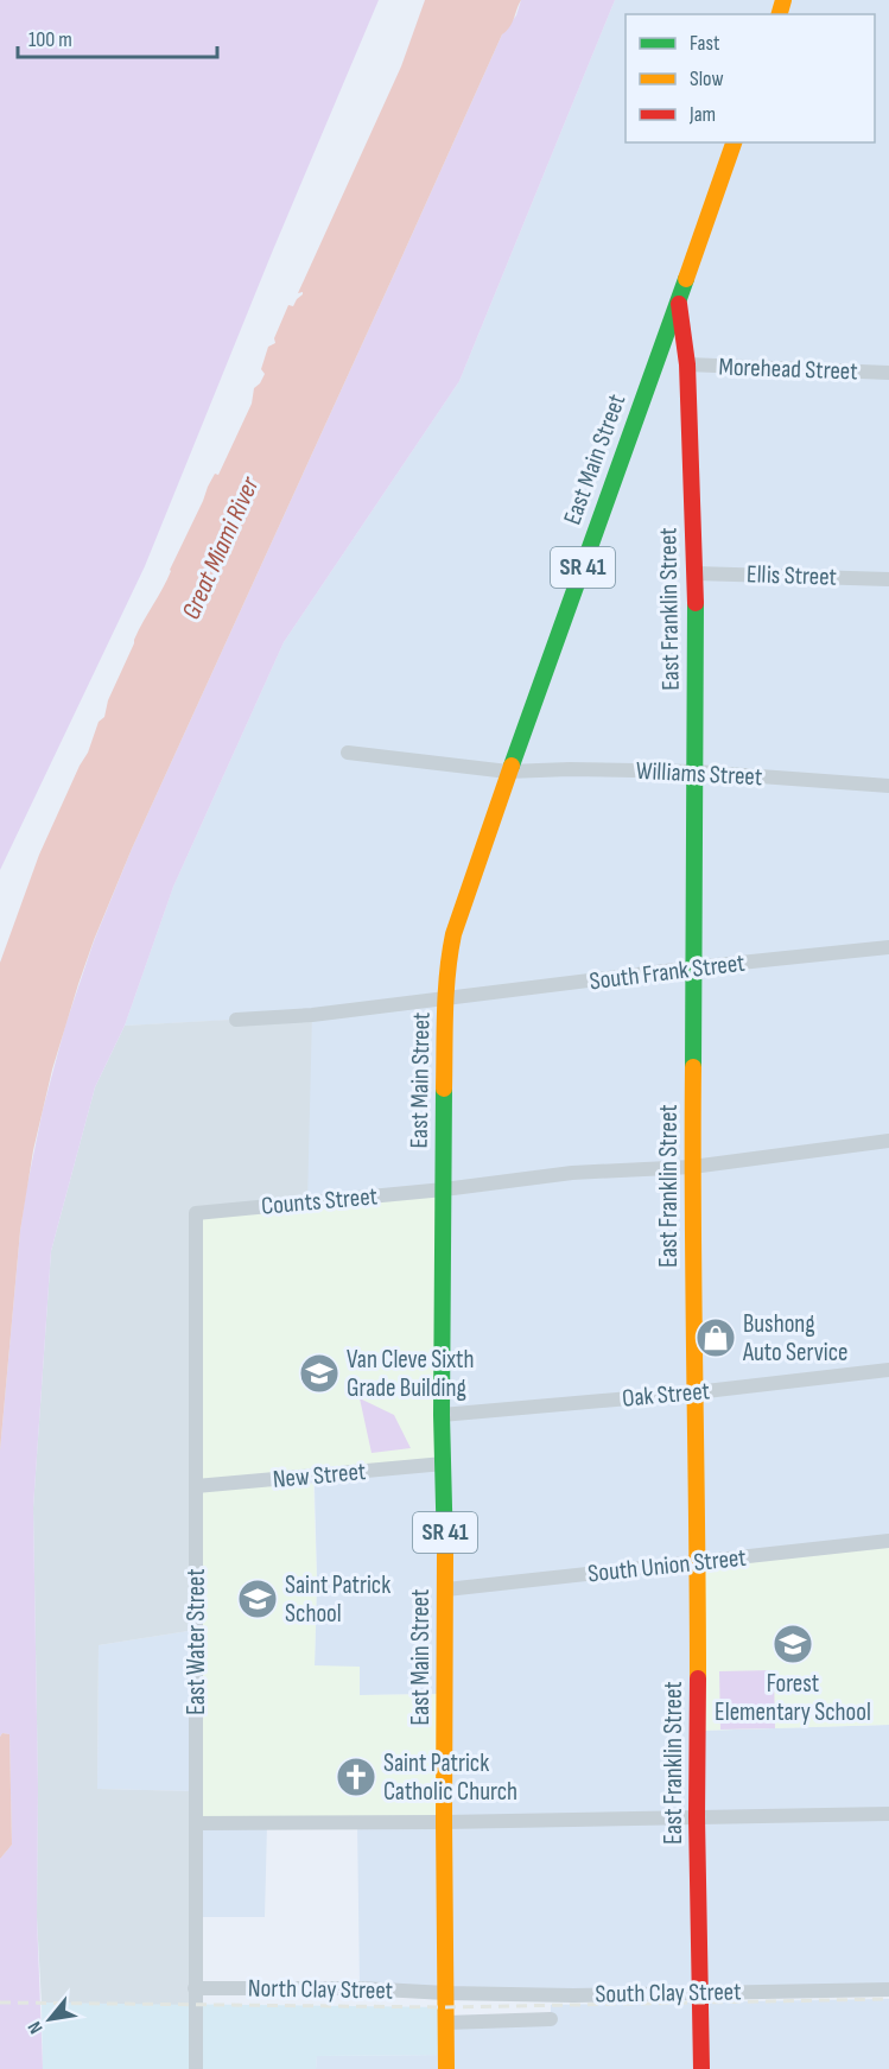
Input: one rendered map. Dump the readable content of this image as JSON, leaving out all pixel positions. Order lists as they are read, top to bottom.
{
  "streets": {
    "main road": ["East Main Street", "SR 41", "East Franklin Street"],
    "street": [
      "Morehead Street",
      "Ellis Street",
      "Williams Street",
      "South Frank Street",
      "Counts Street",
      "Oak Street",
      "New Street",
      "South Union Street",
      "East Water Street",
      "North Clay Street",
      "South Clay Street"
    ]
  },
  "crossings": [
    ["Morehead Street", "East Franklin Street"],
    ["East Main Street", "East Franklin Street"],
    ["East Main Street", "Williams Street"],
    ["East Main Street", "South Frank Street"],
    ["East Main Street", "Counts Street"],
    ["East Main Street", "Oak Street"],
    ["East Main Street", "New Street"],
    ["East Main Street", "South Union Street"],
    ["East Main Street", "North Clay Street"],
    ["East Main Street", "South Clay Street"],
    ["Ellis Street", "East Franklin Street"],
    ["East Franklin Street", "Williams Street"],
    ["East Franklin Street", "South Frank Street"],
    ["East Franklin Street", "Counts Street"],
    ["East Franklin Street", "Oak Street"],
    ["East Franklin Street", "South Union Street"],
    ["East Franklin Street", "South Clay Street"],
    ["Counts Street", "East Water Street"],
    ["New Street", "East Water Street"],
    ["East Water Street", "North Clay Street"],
    ["North Clay Street", "South Clay Street"]
  ],
  "water": ["Great Miami River"],
  "places": {
    "shop": ["Bushong Auto Service"],
    "school or university": ["Van Cleve Sixth Grade Building", "Saint Patrick School", "Forest Elementary School"],
    "church": ["Saint Patrick Catholic Church"]
  },
  "legend": ["Fast", "Slow", "Jam"],
  "scale_bar": "100 m",
  "north": "bottom left"
}
